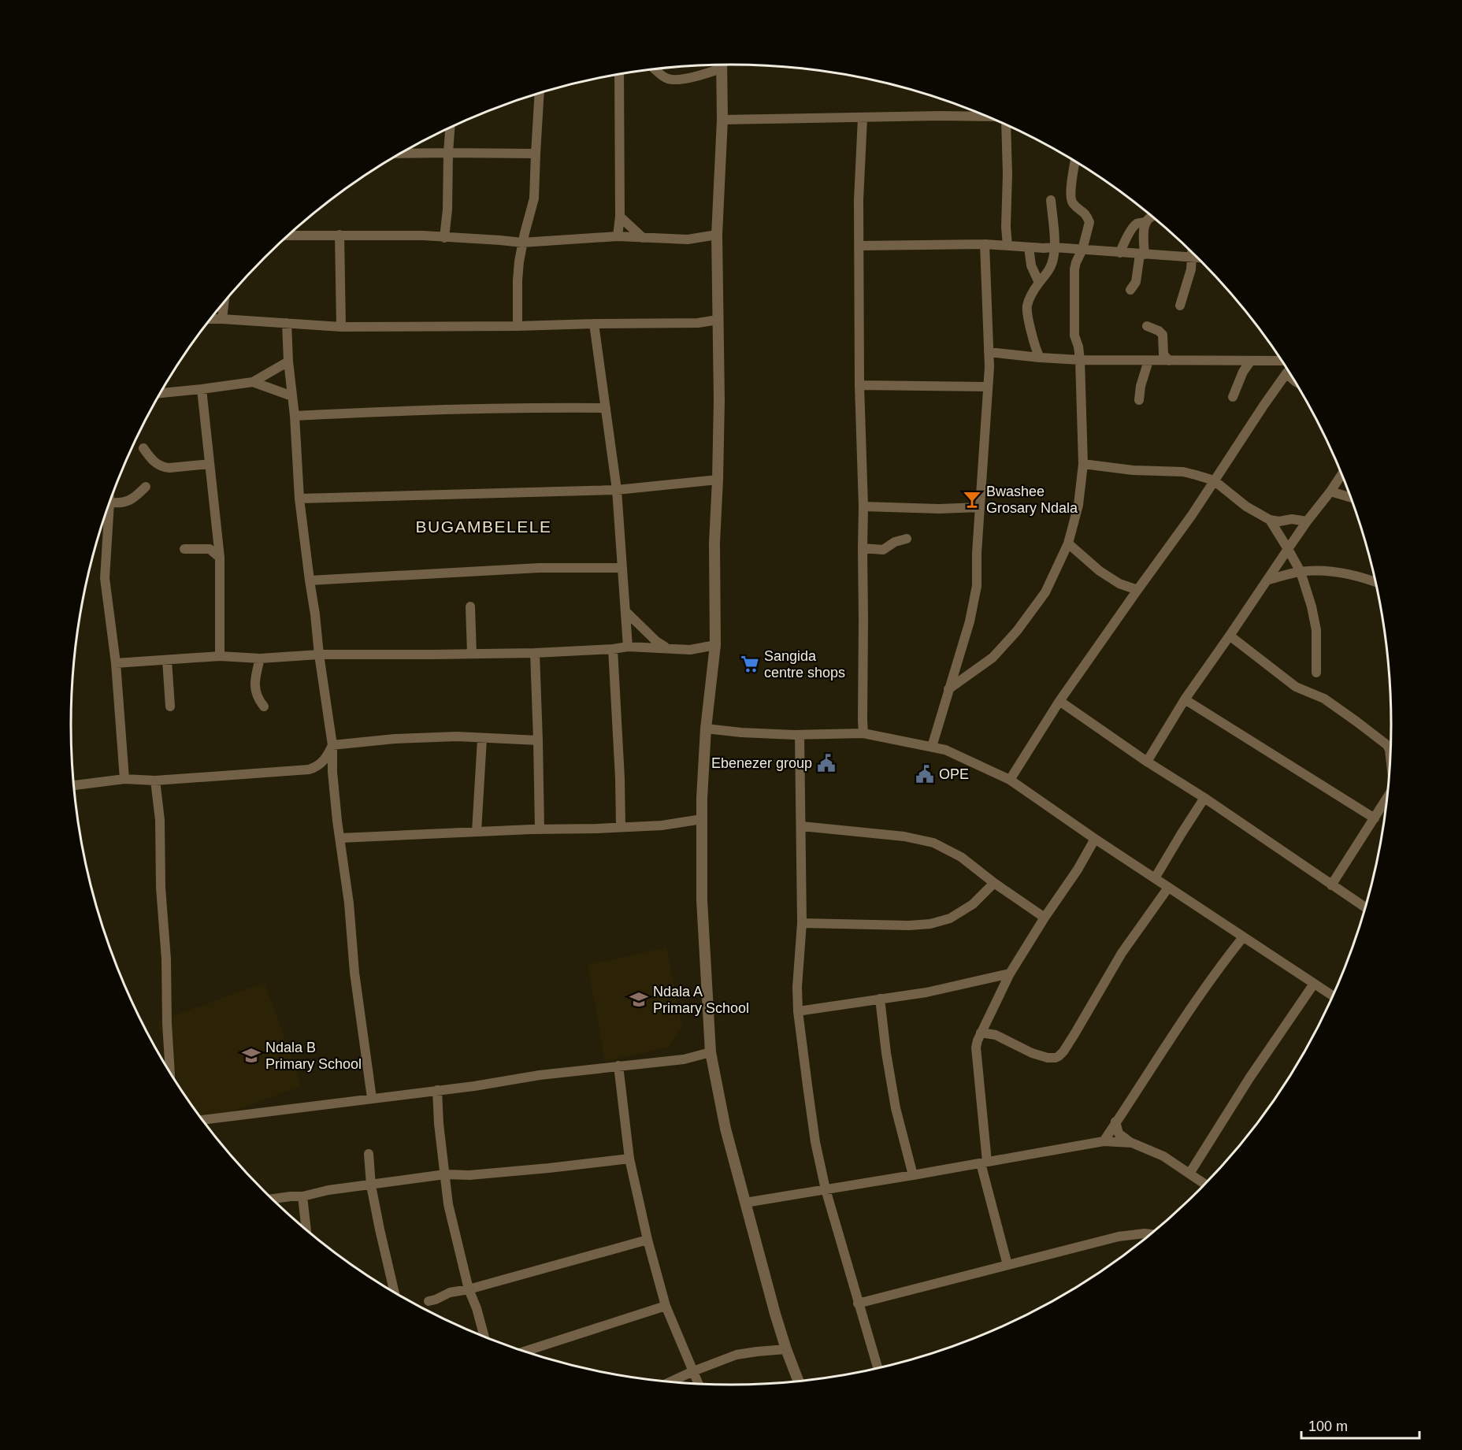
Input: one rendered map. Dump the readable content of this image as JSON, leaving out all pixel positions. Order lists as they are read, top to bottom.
{
  "districts": ["BUGAMBELELE"],
  "places": {
    "bar": ["Bwashee Grosary Ndala"],
    "supermarket": ["Sangida centre shops"],
    "public building": ["Ebenezer group", "OPE"],
    "school or university": ["Ndala A Primary School", "Ndala B Primary School"]
  },
  "scale_bar": "100 m"
}
